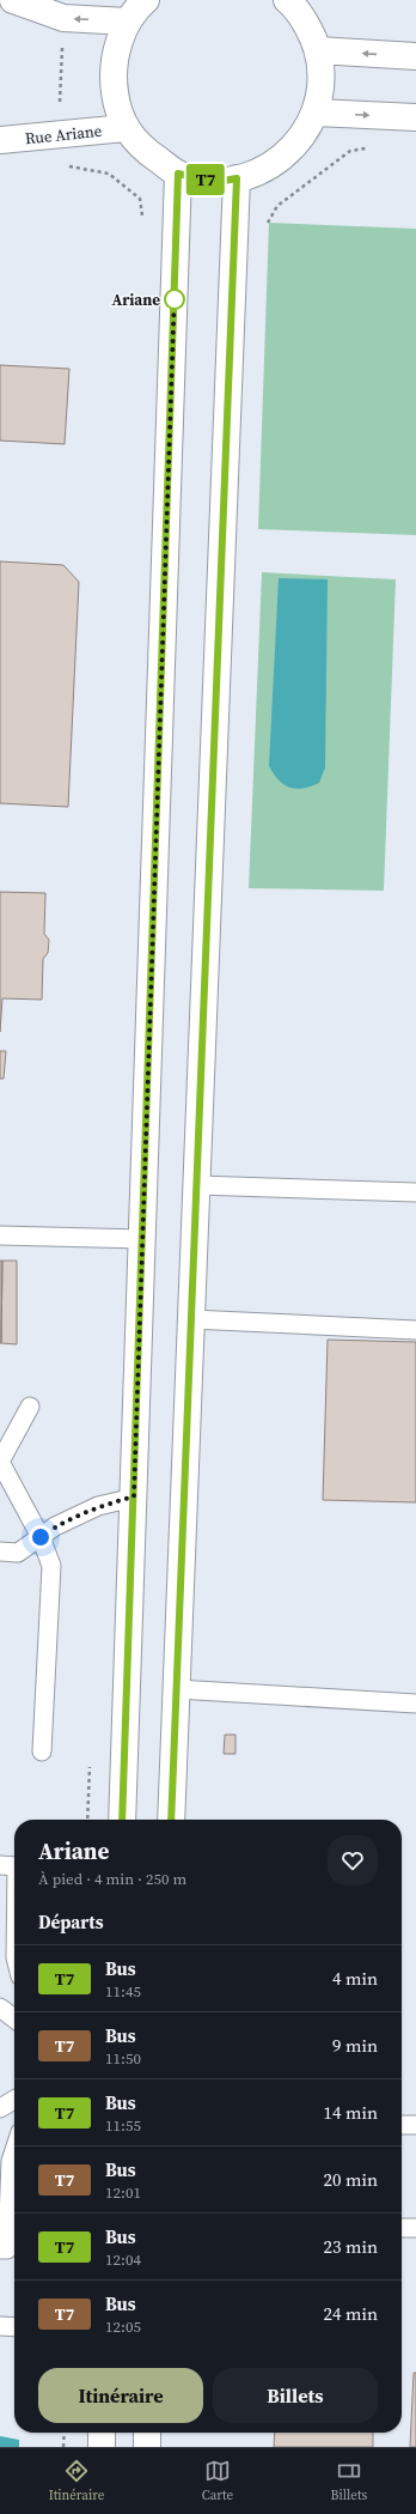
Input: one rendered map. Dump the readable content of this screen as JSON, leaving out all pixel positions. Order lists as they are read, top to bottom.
{
  "streets": {
    "street": ["Rue Ariane"]
  },
  "places": ["Ariane"],
  "lines": ["bus line T7"],
  "page": {
    "on_map": "T7",
    "heading": [
      ["Ariane", "À pied · 4 min · 250 m"],
      "Départs"
    ],
    "list": [
      {
        "mark": "T7",
        "name": "Bus",
        "note": "11:45",
        "value": "4 min"
      },
      {
        "mark": "T7",
        "name": "Bus",
        "note": "11:50",
        "value": "9 min"
      },
      {
        "mark": "T7",
        "name": "Bus",
        "note": "11:55",
        "value": "14 min"
      },
      {
        "mark": "T7",
        "name": "Bus",
        "note": "12:01",
        "value": "20 min"
      },
      {
        "mark": "T7",
        "name": "Bus",
        "note": "12:04",
        "value": "23 min"
      },
      {
        "mark": "T7",
        "name": "Bus",
        "note": "12:05",
        "value": "24 min"
      }
    ],
    "buttons": ["Itinéraire", "Billets"],
    "tabs": ["Itinéraire", "Carte", "Billets"]
  }
}
